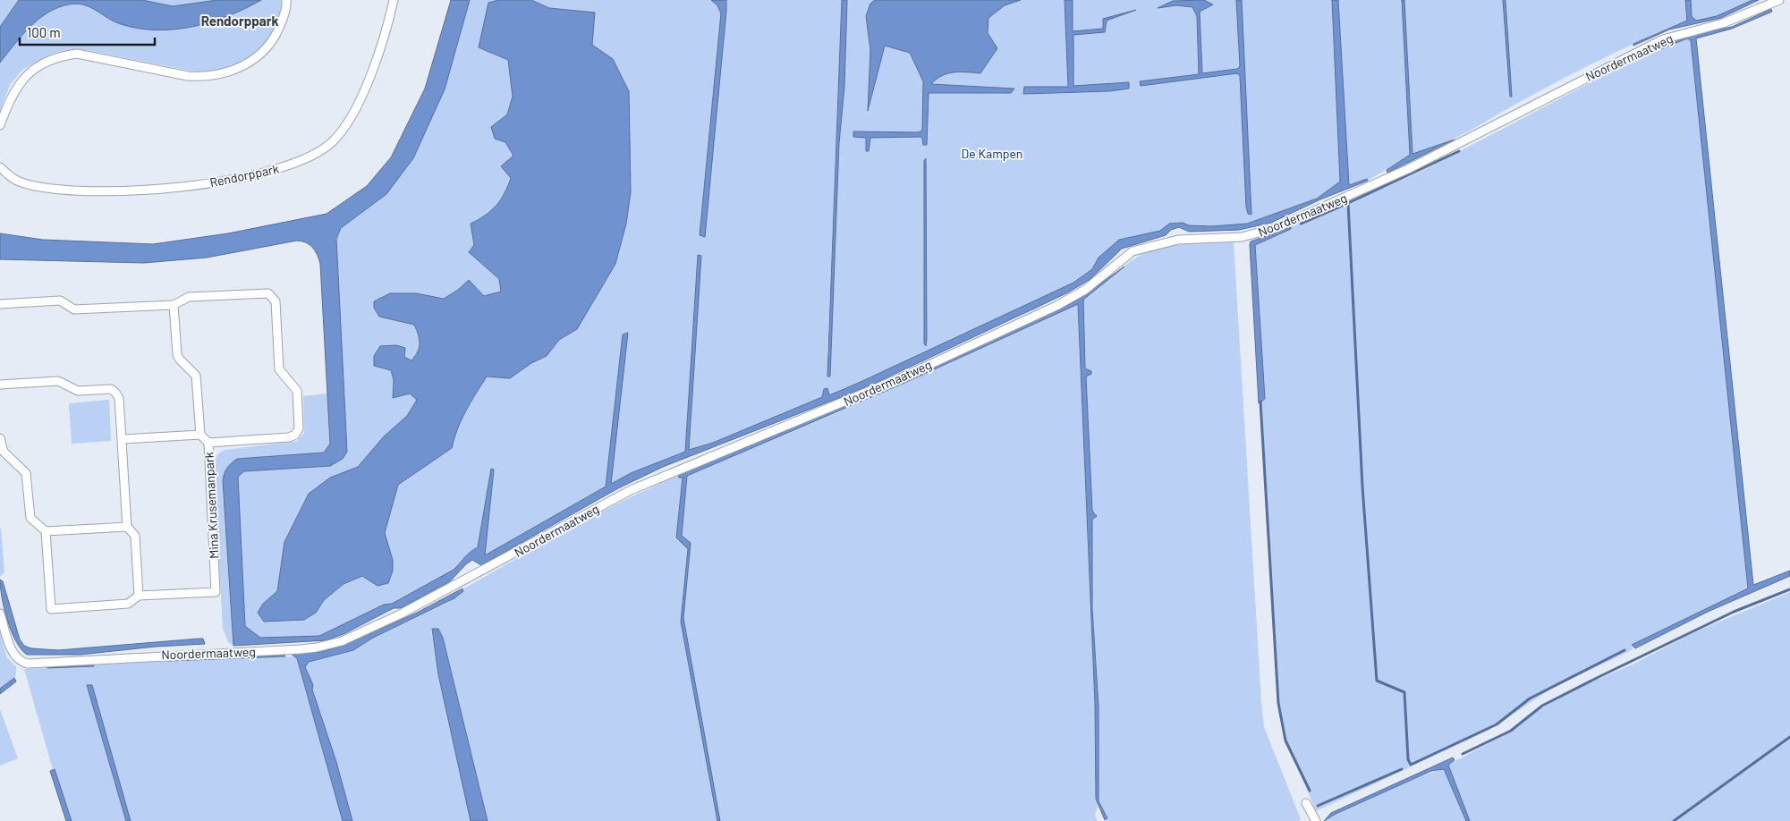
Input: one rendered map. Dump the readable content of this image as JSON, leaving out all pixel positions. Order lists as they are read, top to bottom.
{
  "streets": {
    "street": ["Noordermaatweg", "Rendorppark", "Mina Krusemanpark"]
  },
  "districts": ["Rendorppark"],
  "parks": ["De Kampen"],
  "scale_bar": "100 m"
}
